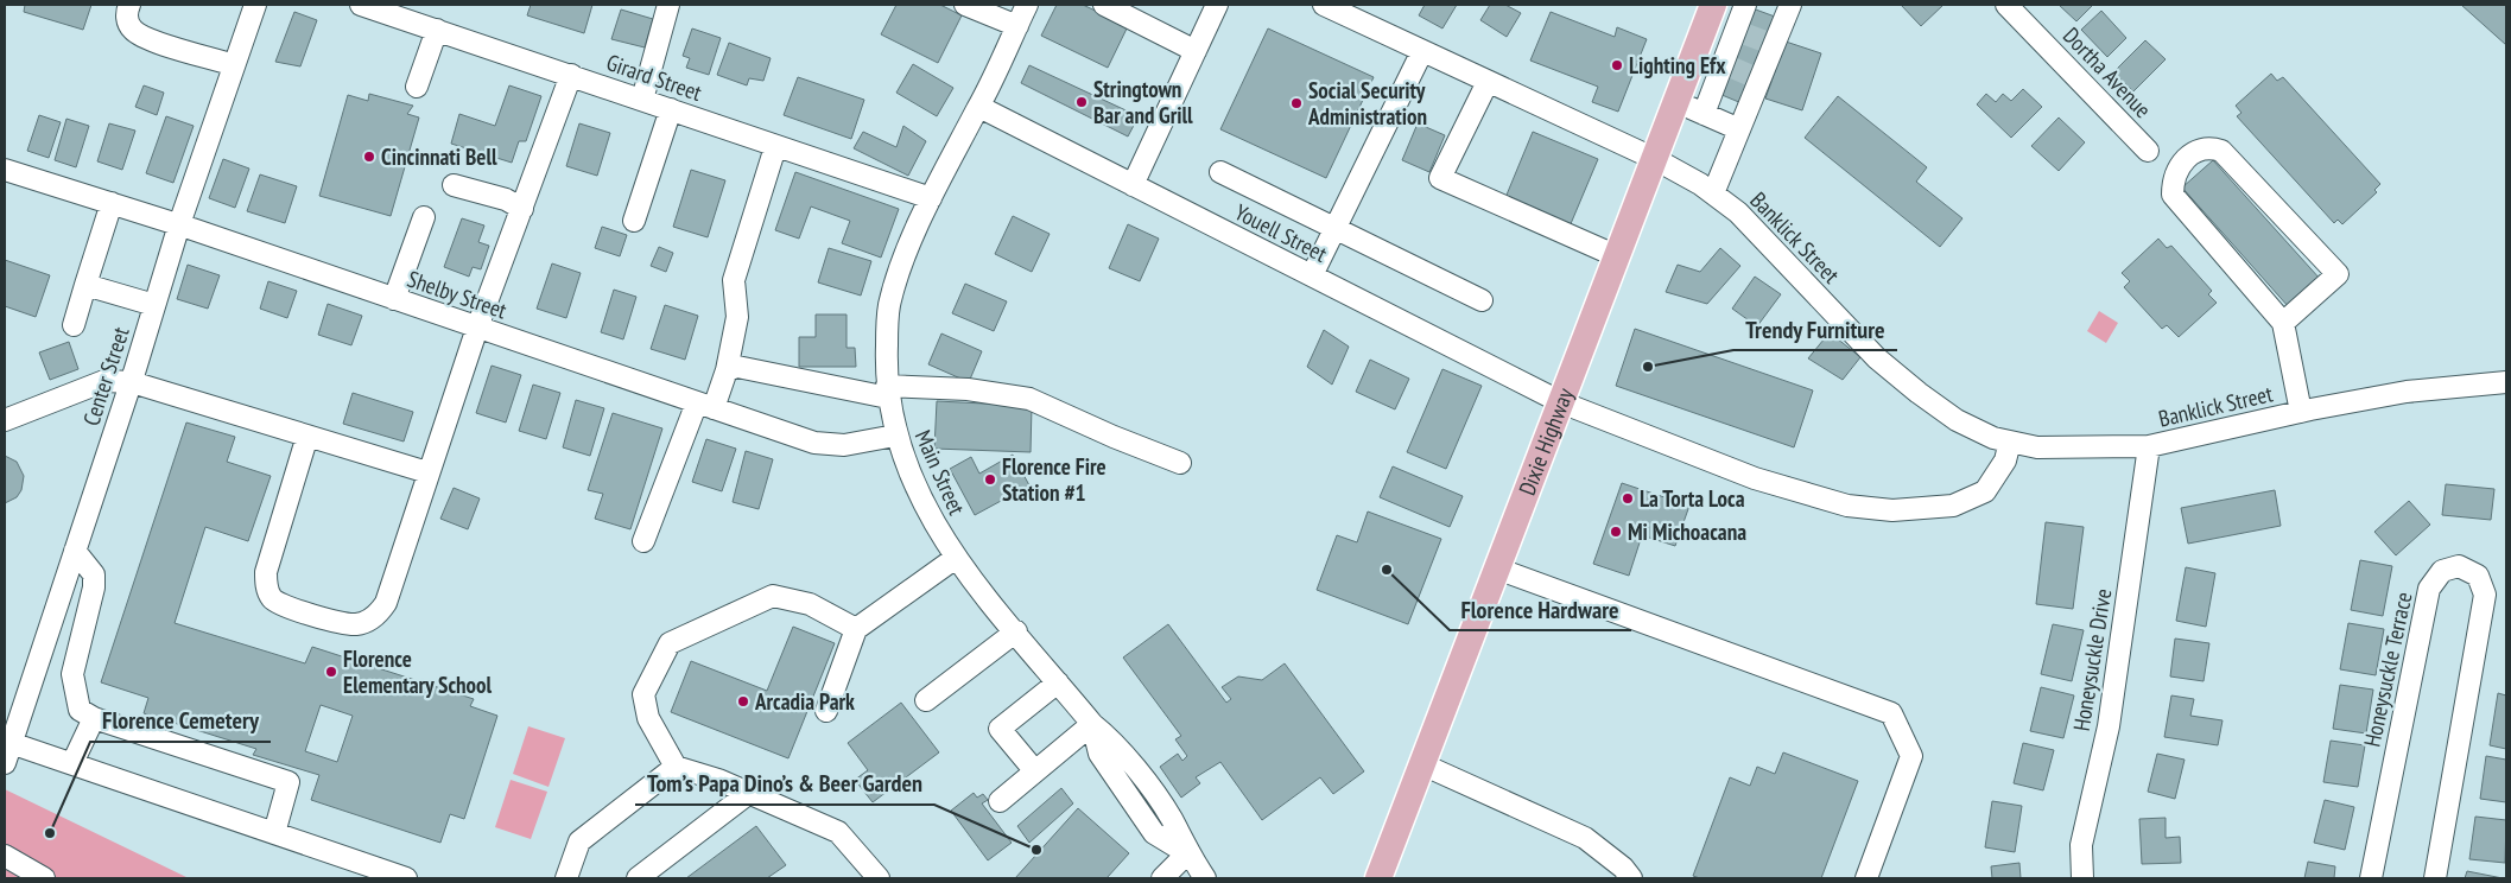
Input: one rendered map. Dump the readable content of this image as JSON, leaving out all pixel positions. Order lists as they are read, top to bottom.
{
  "streets": {
    "main road": ["Dixie Highway"],
    "street": [
      "Dortha Avenue",
      "Girard Street",
      "Youell Street",
      "Banklick Street",
      "Shelby Street",
      "Center Street",
      "Main Street",
      "Honeysuckle Drive",
      "Honeysuckle Terrace"
    ]
  },
  "crossings": [
    ["Girard Street", "Main Street"],
    ["Youell Street", "Banklick Street"],
    ["Youell Street", "Dixie Highway"],
    ["Youell Street", "Main Street"],
    ["Banklick Street", "Dixie Highway"],
    ["Banklick Street", "Honeysuckle Drive"],
    ["Shelby Street", "Center Street"],
    ["Shelby Street", "Main Street"]
  ],
  "places": [
    "Lighting Efx",
    "Stringtown Bar and Grill",
    "Social Security Administration",
    "Cincinnati Bell",
    "Trendy Furniture",
    "Florence Fire Station #1",
    "La Torta Loca",
    "Mi Michoacana",
    "Florence Hardware",
    "Florence Elementary School",
    "Arcadia Park",
    "Florence Cemetery",
    "Tom’s Papa Dino’s & Beer Garden"
  ]
}
